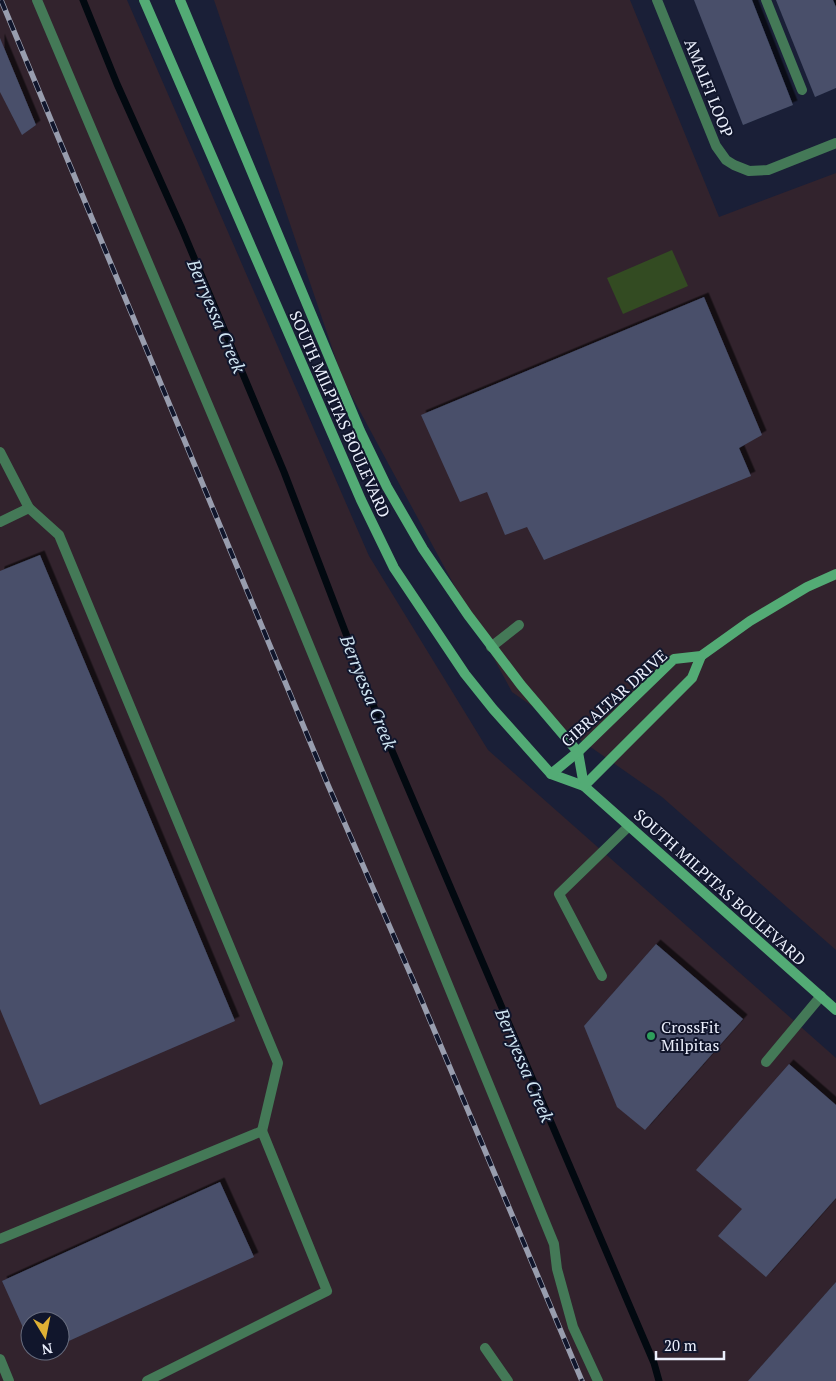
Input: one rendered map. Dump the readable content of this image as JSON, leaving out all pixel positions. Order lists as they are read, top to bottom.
{
  "streets": {
    "main road": ["SOUTH MILPITAS BOULEVARD", "GIBRALTAR DRIVE"],
    "street": ["AMALFI LOOP"]
  },
  "crossings": [
    ["SOUTH MILPITAS BOULEVARD", "GIBRALTAR DRIVE"]
  ],
  "water": ["Berryessa Creek"],
  "places": ["CrossFit Milpitas"],
  "scale_bar": "20 m",
  "north": "bottom"
}
